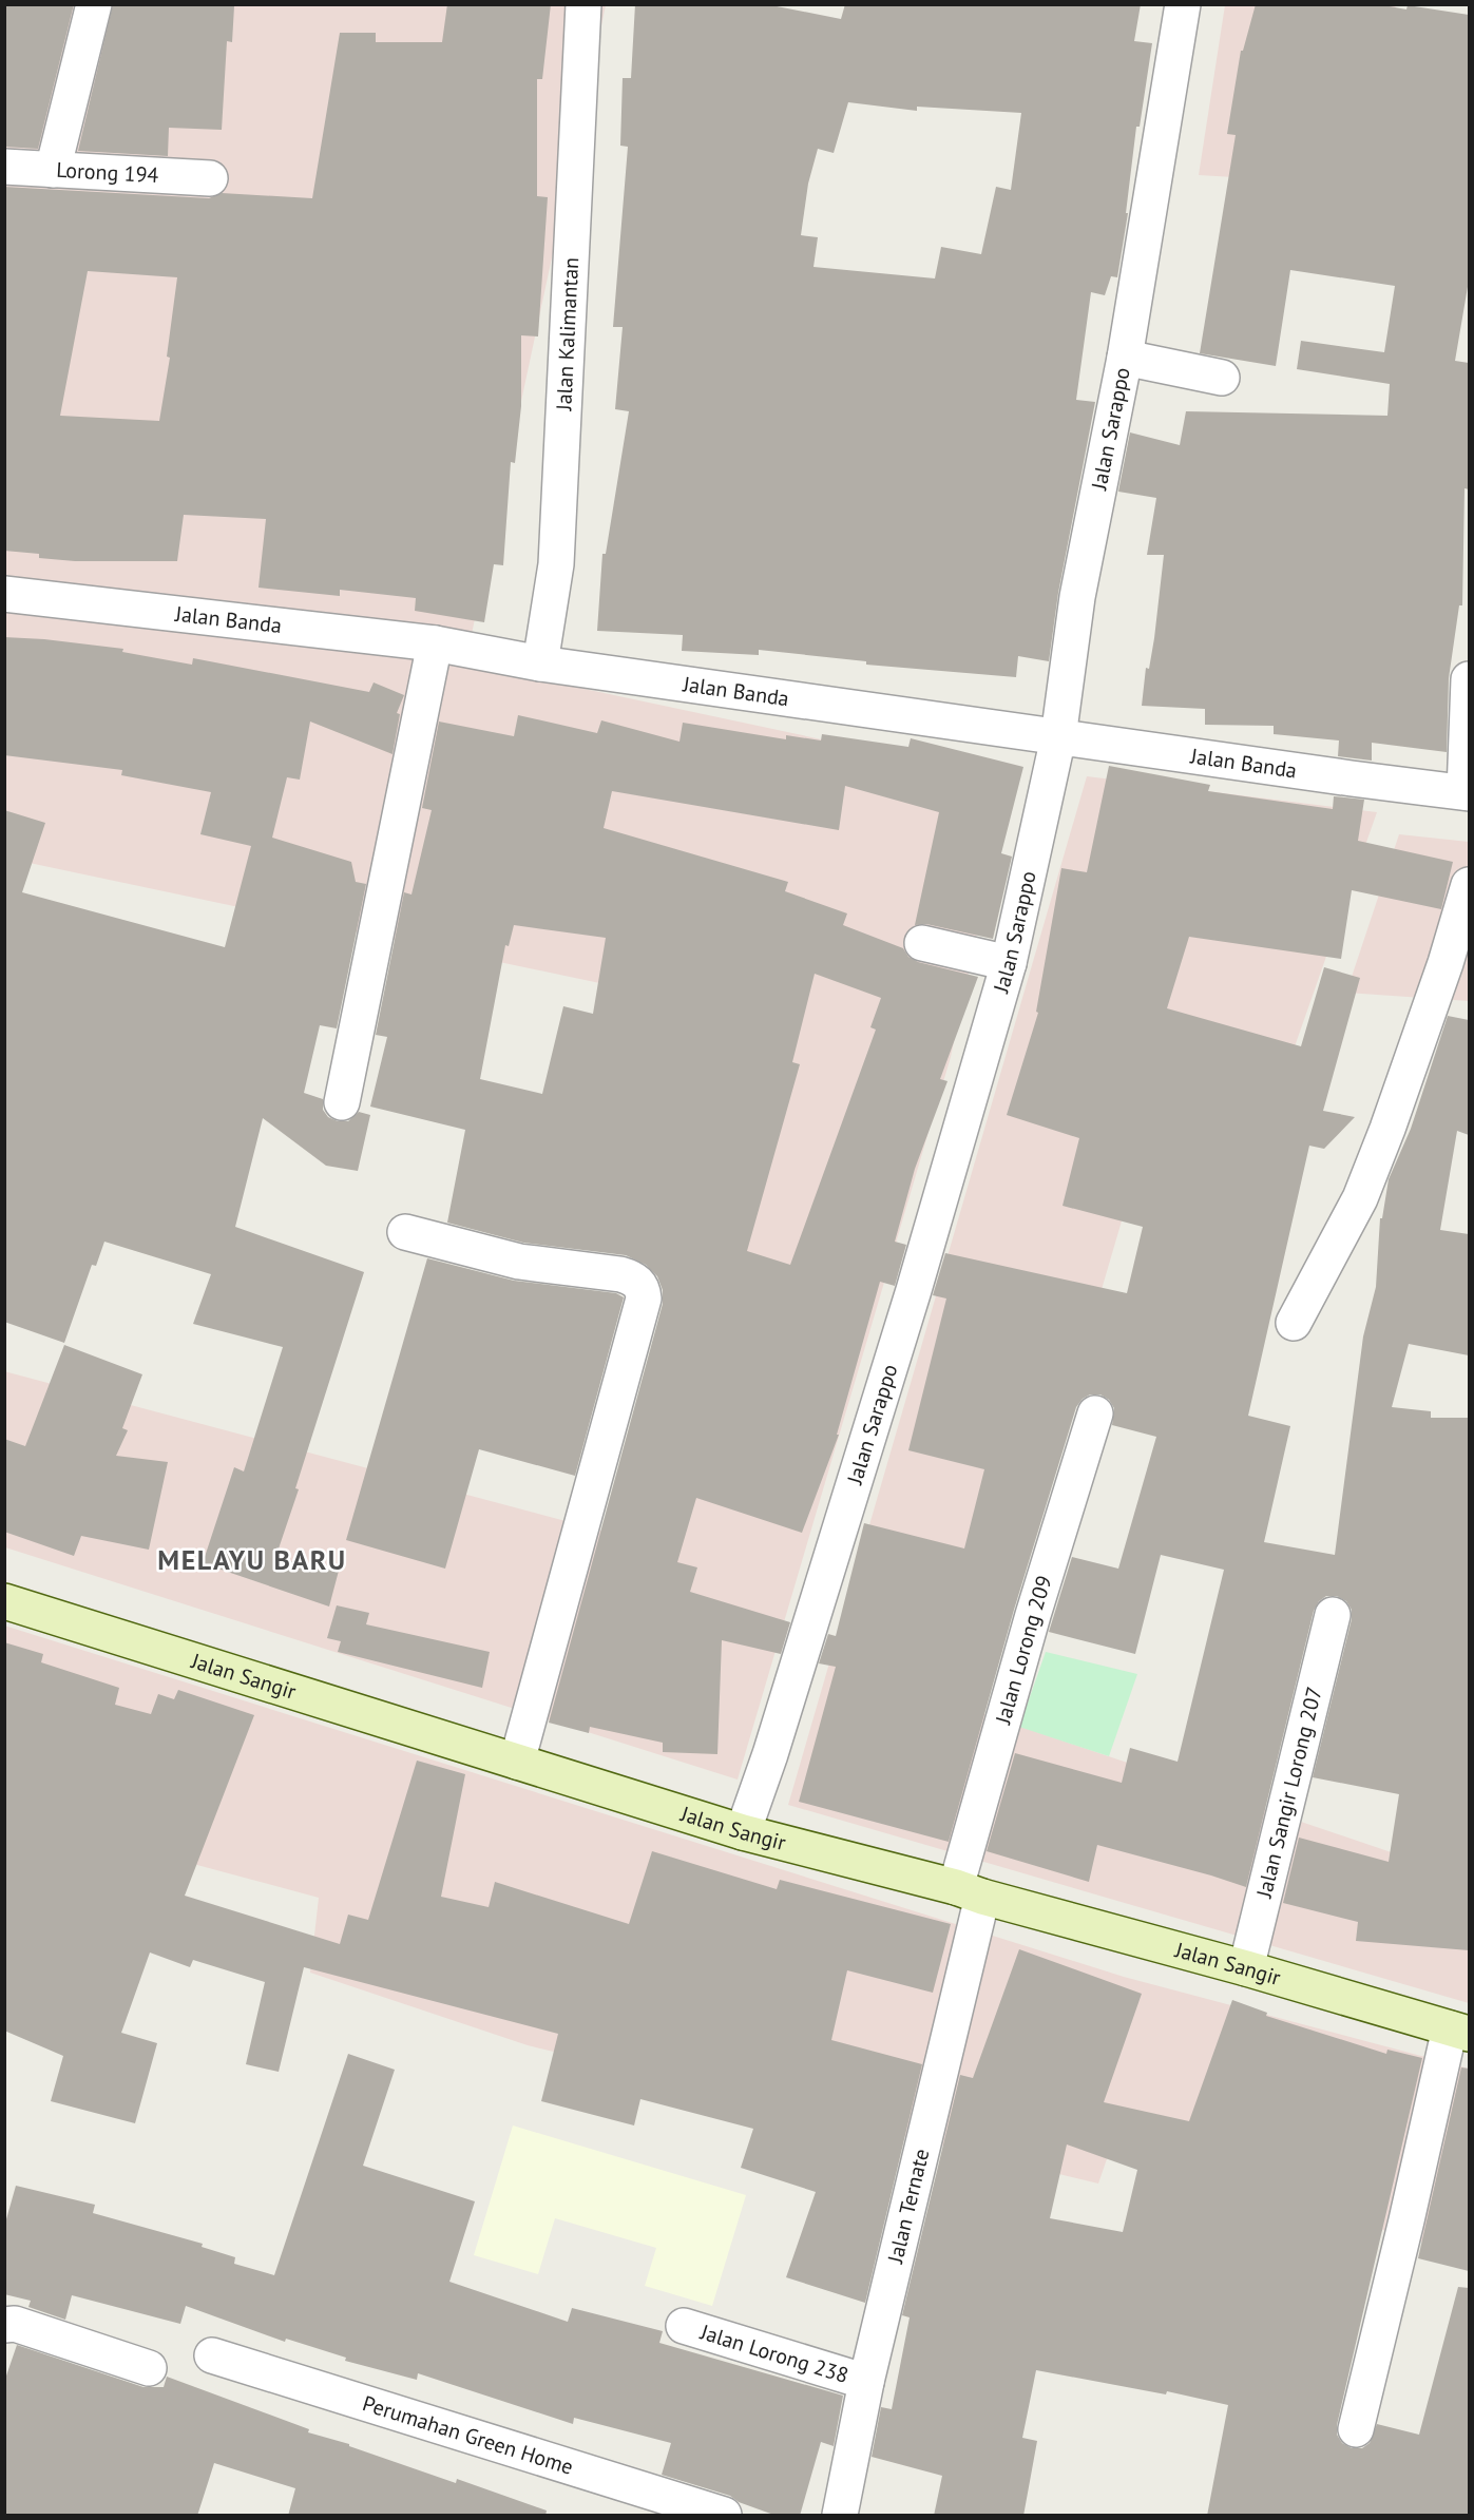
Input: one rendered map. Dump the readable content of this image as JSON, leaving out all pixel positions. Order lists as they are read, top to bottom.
{
  "streets": {
    "street": [
      "Lorong 194",
      "Jalan Kalimantan",
      "Jalan Sarappo",
      "Jalan Banda",
      "Jalan Lorong 209",
      "Jalan Sangir",
      "Jalan Sangir Lorong 207",
      "Jalan Ternate",
      "Jalan Lorong 238",
      "Perumahan Green Home"
    ]
  },
  "crossings": [
    ["Jalan Kalimantan", "Jalan Banda"],
    ["Jalan Sarappo", "Jalan Banda"],
    ["Jalan Sarappo", "Jalan Sangir"],
    ["Jalan Lorong 209", "Jalan Sangir"],
    ["Jalan Lorong 209", "Jalan Ternate"],
    ["Jalan Sangir", "Jalan Sangir Lorong 207"],
    ["Jalan Sangir", "Jalan Ternate"],
    ["Jalan Ternate", "Jalan Lorong 238"]
  ],
  "districts": ["MELAYU BARU"]
}
